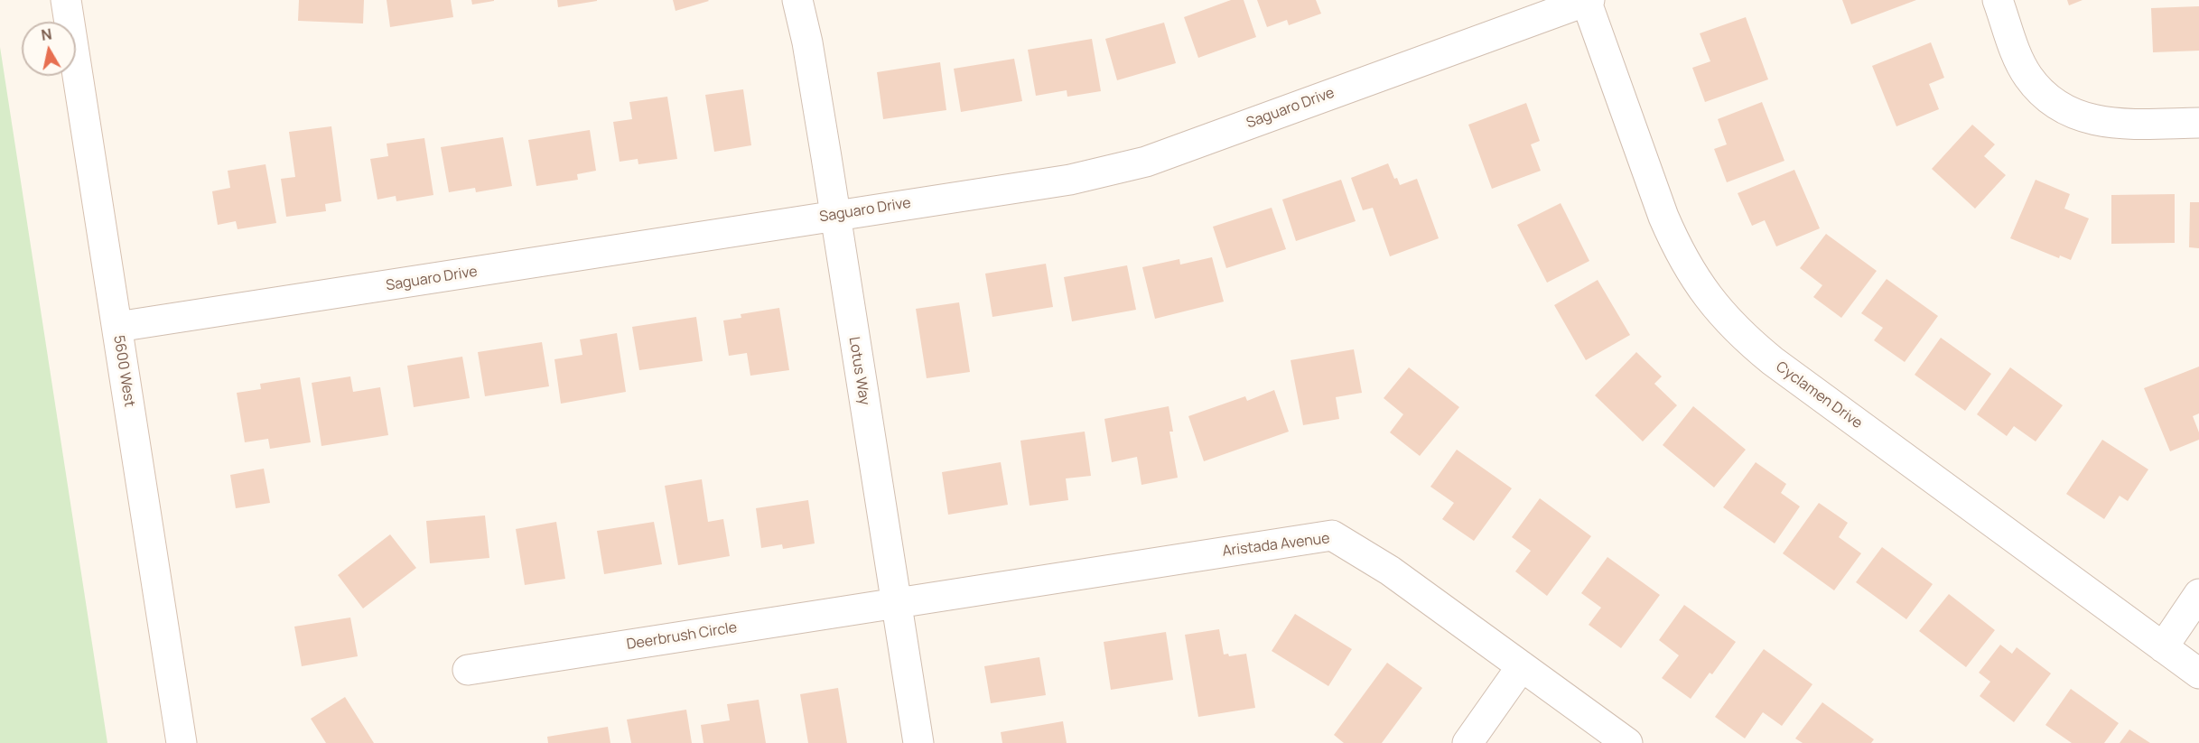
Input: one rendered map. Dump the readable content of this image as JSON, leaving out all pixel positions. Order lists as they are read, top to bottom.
{
  "streets": {
    "street": [
      "Saguaro Drive",
      "5600 West",
      "Lotus Way",
      "Cyclamen Drive",
      "Aristada Avenue",
      "Deerbrush Circle"
    ]
  },
  "crossings": [
    ["Saguaro Drive", "5600 West"],
    ["Saguaro Drive", "Lotus Way"],
    ["Saguaro Drive", "Cyclamen Drive"],
    ["Lotus Way", "Aristada Avenue"],
    ["Lotus Way", "Deerbrush Circle"],
    ["Aristada Avenue", "Deerbrush Circle"]
  ],
  "north": "top"
}
